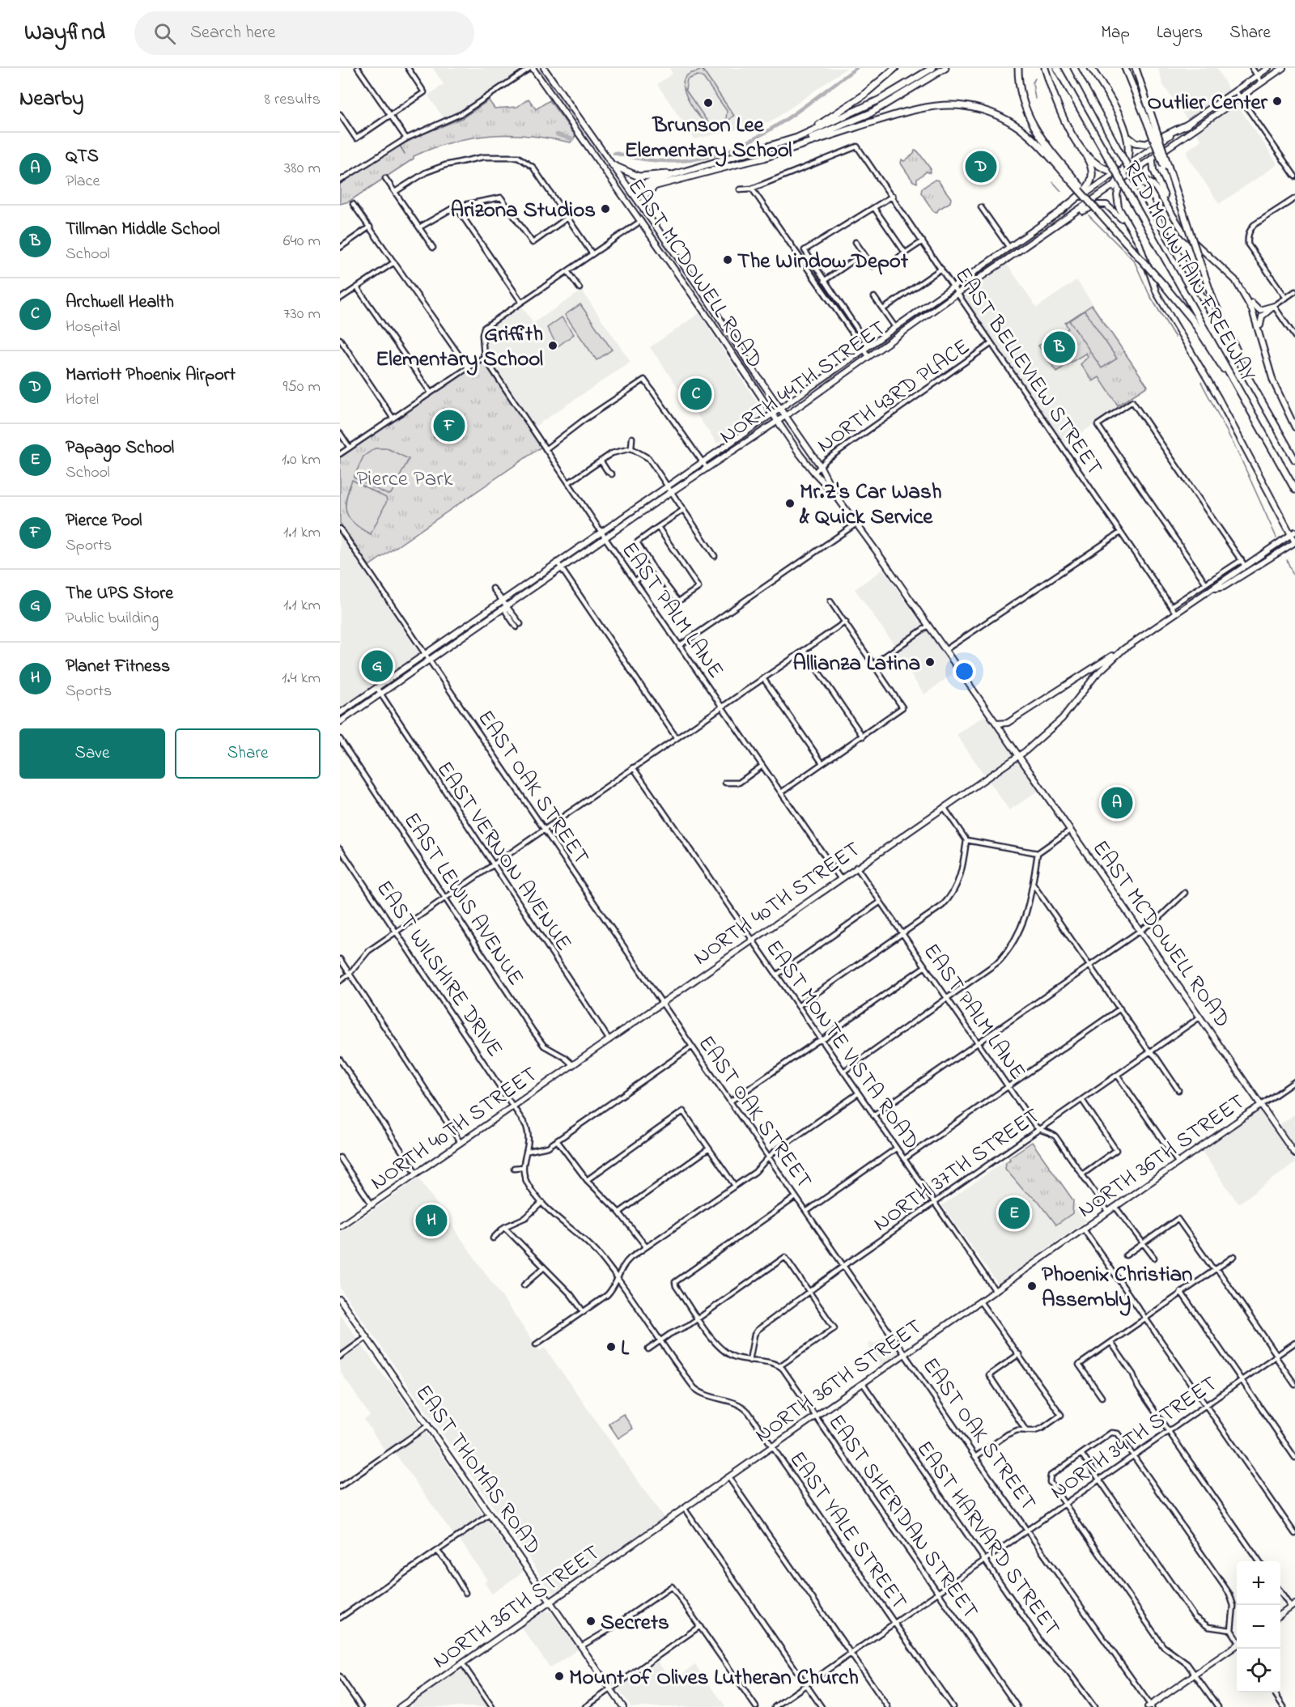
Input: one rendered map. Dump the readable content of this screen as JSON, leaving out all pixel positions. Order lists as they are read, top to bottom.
{
  "streets": {
    "highway": ["RED MOUNTAIN FREEWAY"],
    "main road": [
      "EAST MCDOWELL ROAD",
      "NORTH 44TH STREET",
      "NORTH 40TH STREET",
      "NORTH 36TH STREET",
      "EAST THOMAS ROAD"
    ],
    "street": [
      "EAST BELLEVIEW STREET",
      "NORTH 43RD PLACE",
      "EAST PALM LANE",
      "EAST OAK STREET",
      "EAST VERNON AVENUE",
      "EAST LEWIS AVENUE",
      "EAST WILSHIRE DRIVE",
      "EAST MONTE VISTA ROAD",
      "NORTH 37TH STREET",
      "NORTH 34TH STREET",
      "EAST SHERIDAN STREET",
      "EAST YALE STREET",
      "EAST HARVARD STREET"
    ]
  },
  "crossings": [
    ["RED MOUNTAIN FREEWAY", "NORTH 40TH STREET"],
    ["EAST MCDOWELL ROAD", "NORTH 44TH STREET"],
    ["EAST MCDOWELL ROAD", "NORTH 43RD PLACE"],
    ["EAST MCDOWELL ROAD", "NORTH 40TH STREET"],
    ["EAST MCDOWELL ROAD", "NORTH 36TH STREET"],
    ["EAST MCDOWELL ROAD", "NORTH 37TH STREET"],
    ["EAST BELLEVIEW STREET", "NORTH 44TH STREET"],
    ["EAST BELLEVIEW STREET", "NORTH 43RD PLACE"],
    ["EAST BELLEVIEW STREET", "NORTH 40TH STREET"],
    ["NORTH 44TH STREET", "EAST PALM LANE"],
    ["NORTH 44TH STREET", "EAST OAK STREET"],
    ["NORTH 44TH STREET", "EAST VERNON AVENUE"],
    ["EAST PALM LANE", "NORTH 40TH STREET"],
    ["EAST PALM LANE", "NORTH 36TH STREET"],
    ["EAST PALM LANE", "NORTH 37TH STREET"],
    ["EAST OAK STREET", "NORTH 40TH STREET"],
    ["EAST OAK STREET", "NORTH 36TH STREET"],
    ["EAST OAK STREET", "NORTH 37TH STREET"],
    ["EAST OAK STREET", "NORTH 34TH STREET"],
    ["EAST VERNON AVENUE", "NORTH 40TH STREET"],
    ["EAST LEWIS AVENUE", "NORTH 40TH STREET"],
    ["NORTH 40TH STREET", "EAST WILSHIRE DRIVE"],
    ["NORTH 40TH STREET", "EAST MONTE VISTA ROAD"],
    ["EAST MONTE VISTA ROAD", "NORTH 36TH STREET"],
    ["EAST MONTE VISTA ROAD", "NORTH 37TH STREET"],
    ["NORTH 36TH STREET", "EAST THOMAS ROAD"],
    ["NORTH 36TH STREET", "EAST SHERIDAN STREET"],
    ["NORTH 36TH STREET", "EAST YALE STREET"],
    ["NORTH 36TH STREET", "EAST HARVARD STREET"],
    ["NORTH 34TH STREET", "EAST SHERIDAN STREET"],
    ["NORTH 34TH STREET", "EAST YALE STREET"],
    ["NORTH 34TH STREET", "EAST HARVARD STREET"]
  ],
  "parks": ["Pierce Park"],
  "places": [
    "Outlier Center",
    "Brunson Lee Elementary School",
    "Arizona Studios",
    "The Window Depot",
    "Griffith Elementary School",
    "Mr.Z's Car Wash & Quick Service",
    "Allianza Latina",
    "Phoenix Christian Assembly",
    "L",
    "Secrets",
    "Mount of Olives Lutheran Church"
  ],
  "page": {
    "header": "Wayfind",
    "search": "Search here",
    "nav": ["Map", "Layers", "Share"],
    "heading": ["Nearby", "8 results"],
    "list": [
      {
        "mark": "A",
        "name": "QTS",
        "note": "Place",
        "value": "380 m"
      },
      {
        "mark": "B",
        "name": "Tillman Middle School",
        "note": "School",
        "value": "640 m"
      },
      {
        "mark": "C",
        "name": "Archwell Health",
        "note": "Hospital",
        "value": "730 m"
      },
      {
        "mark": "D",
        "name": "Marriott Phoenix Airport",
        "note": "Hotel",
        "value": "950 m"
      },
      {
        "mark": "E",
        "name": "Papago School",
        "note": "School",
        "value": "1.0 km"
      },
      {
        "mark": "F",
        "name": "Pierce Pool",
        "note": "Sports",
        "value": "1.1 km"
      },
      {
        "mark": "G",
        "name": "The UPS Store",
        "note": "Public building",
        "value": "1.1 km"
      },
      {
        "mark": "H",
        "name": "Planet Fitness",
        "note": "Sports",
        "value": "1.4 km"
      }
    ],
    "pins": [
      "D",
      "B",
      "C",
      "F",
      "G",
      "A",
      "E",
      "H"
    ],
    "buttons": ["Save", "Share"],
    "map_buttons": ["+", "−"]
  }
}
